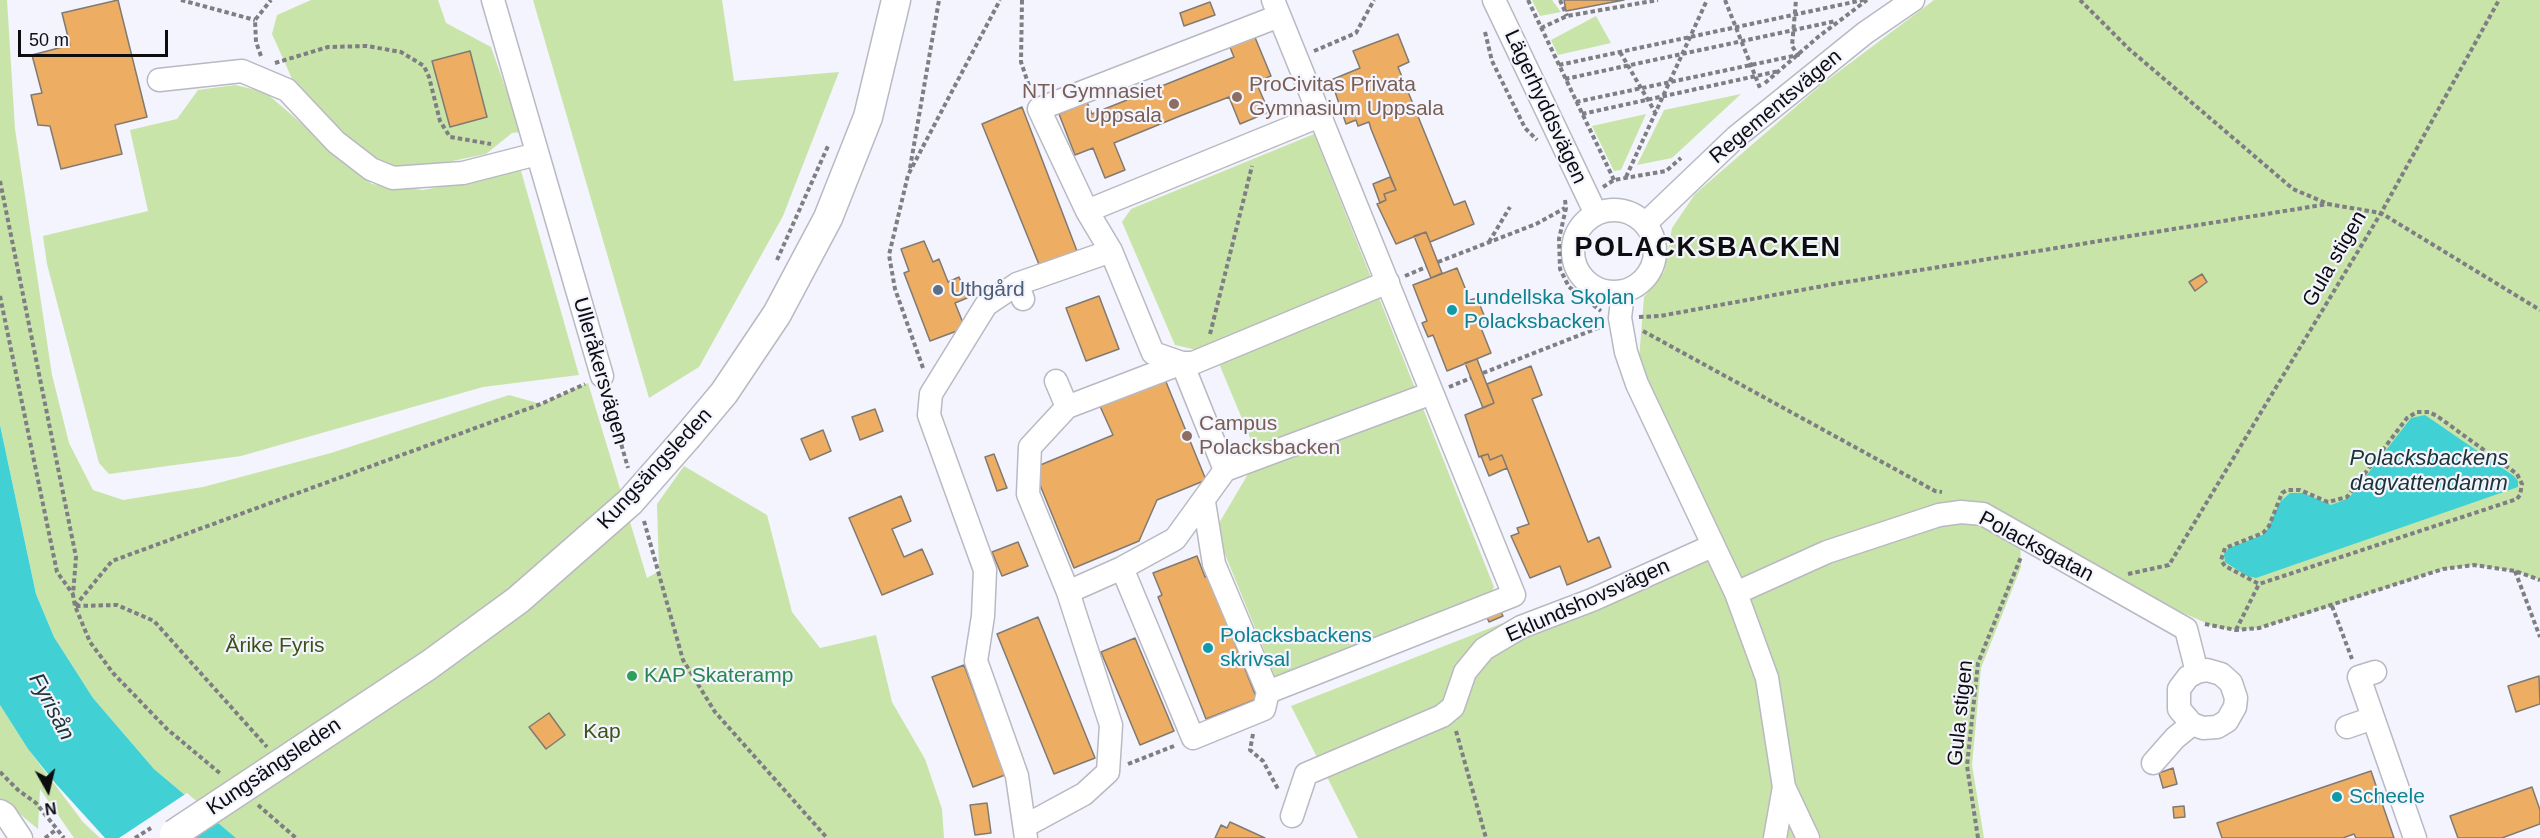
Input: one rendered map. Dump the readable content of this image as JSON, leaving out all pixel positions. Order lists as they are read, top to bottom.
{
  "streets": {
    "main road": ["Kungsängsleden"],
    "street": [
      "Lägerhyddsvägen",
      "Regementsvägen",
      "Ulleråkersvägen",
      "Polacksgatan",
      "Eklundshovsvägen"
    ],
    "path": ["Gula stigen"]
  },
  "crossings": [
    ["Lägerhyddsvägen", "Regementsvägen"],
    ["Gula stigen", "Polacksgatan"]
  ],
  "districts": ["POLACKSBACKEN"],
  "water": ["Polacksbackens dagvattendamm", "Fyrisån"],
  "parks": ["Årike Fyris", "Kap"],
  "places": [
    "ProCivitas Privata Gymnasium Uppsala",
    "NTI Gymnasiet Uppsala",
    "Uthgård",
    "Lundellska Skolan Polacksbacken",
    "Campus Polacksbacken",
    "Polacksbackens skrivsal",
    "KAP Skateramp",
    "Scheele"
  ],
  "scale_bar": "50 m",
  "north": "bottom"
}
